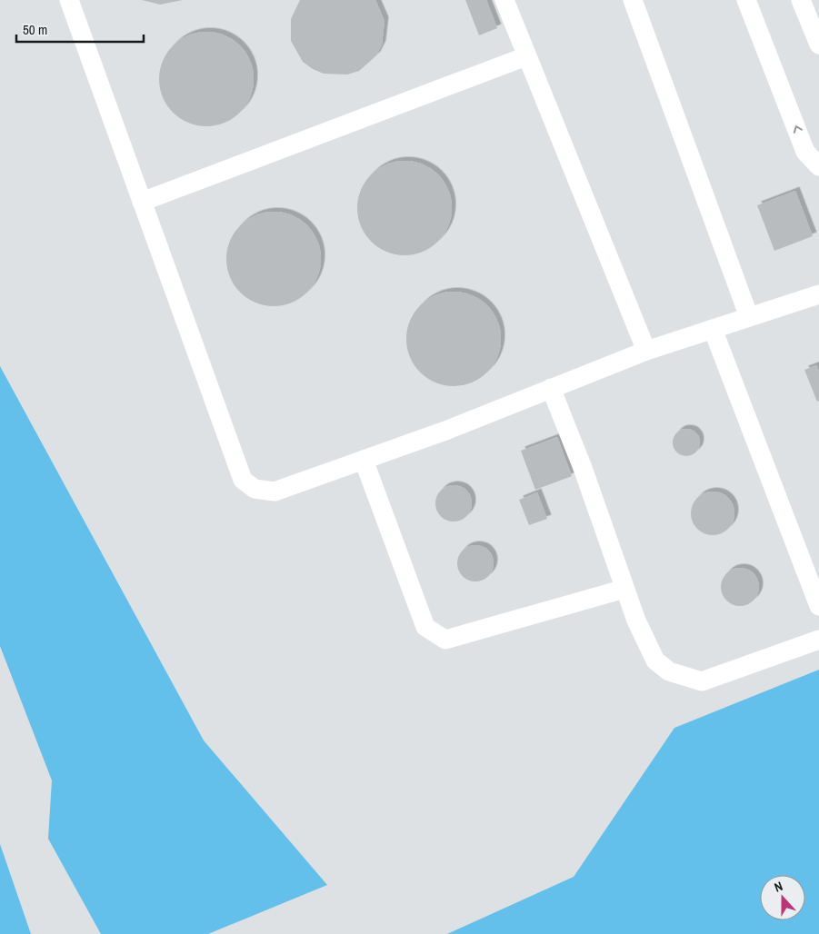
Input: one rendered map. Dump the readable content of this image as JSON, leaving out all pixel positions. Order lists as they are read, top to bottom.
{
  "scale_bar": "50 m",
  "north": "top"
}
